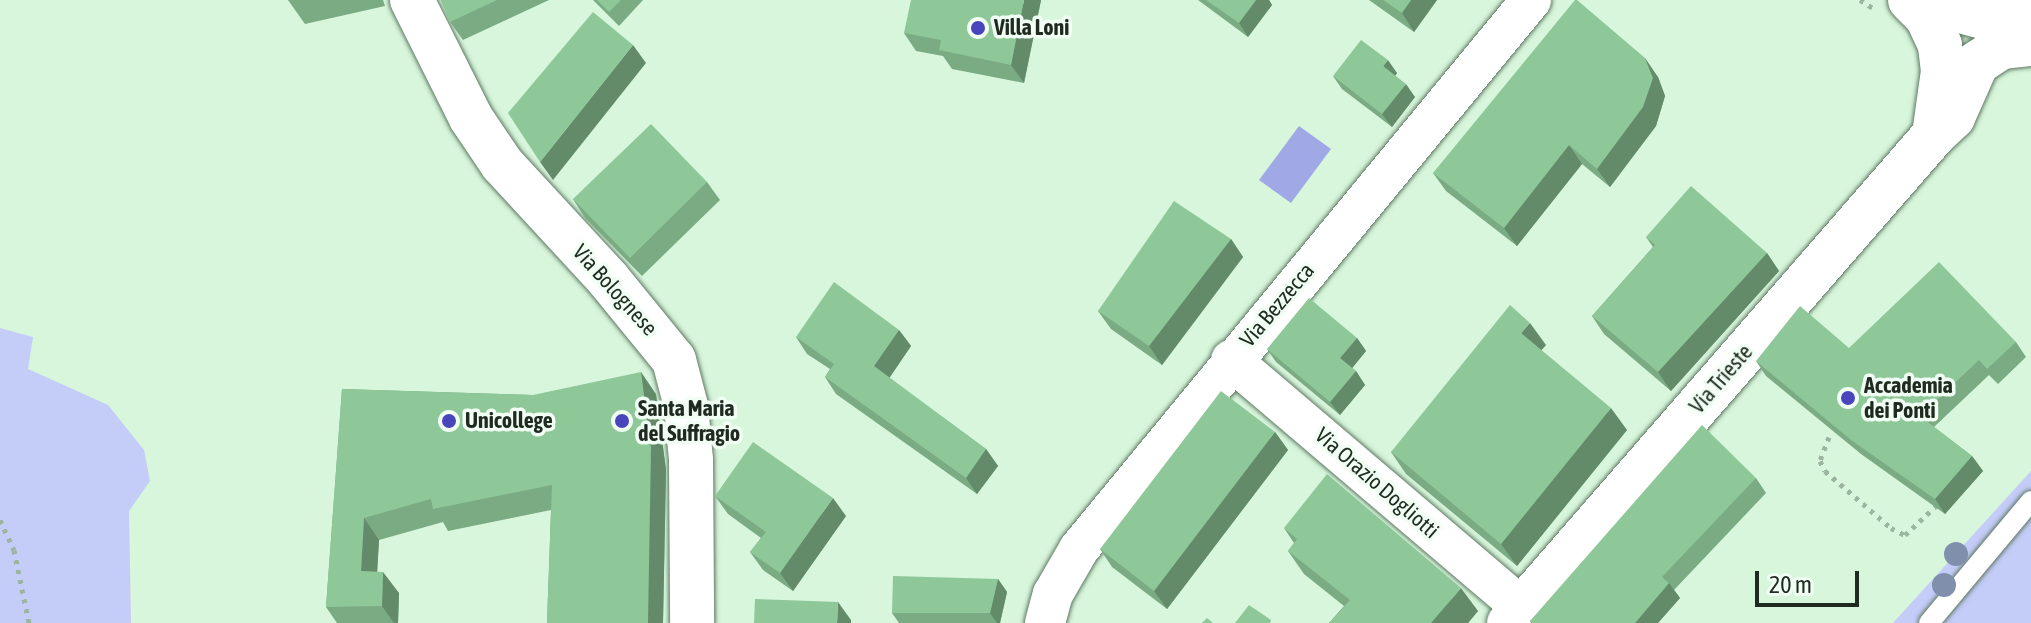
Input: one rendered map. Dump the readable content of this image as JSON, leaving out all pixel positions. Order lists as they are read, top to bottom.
{
  "streets": {
    "main road": ["Via Bolognese", "Via Trieste"],
    "street": ["Via Bezzecca", "Via Orazio Dogliotti"]
  },
  "crossings": [
    ["Via Bezzecca", "Via Orazio Dogliotti"],
    ["Via Trieste", "Via Orazio Dogliotti"]
  ],
  "places": [
    "Villa Loni",
    "Accademia dei Ponti",
    "Unicollege",
    "Santa Maria del Suffragio"
  ],
  "scale_bar": "20 m"
}
